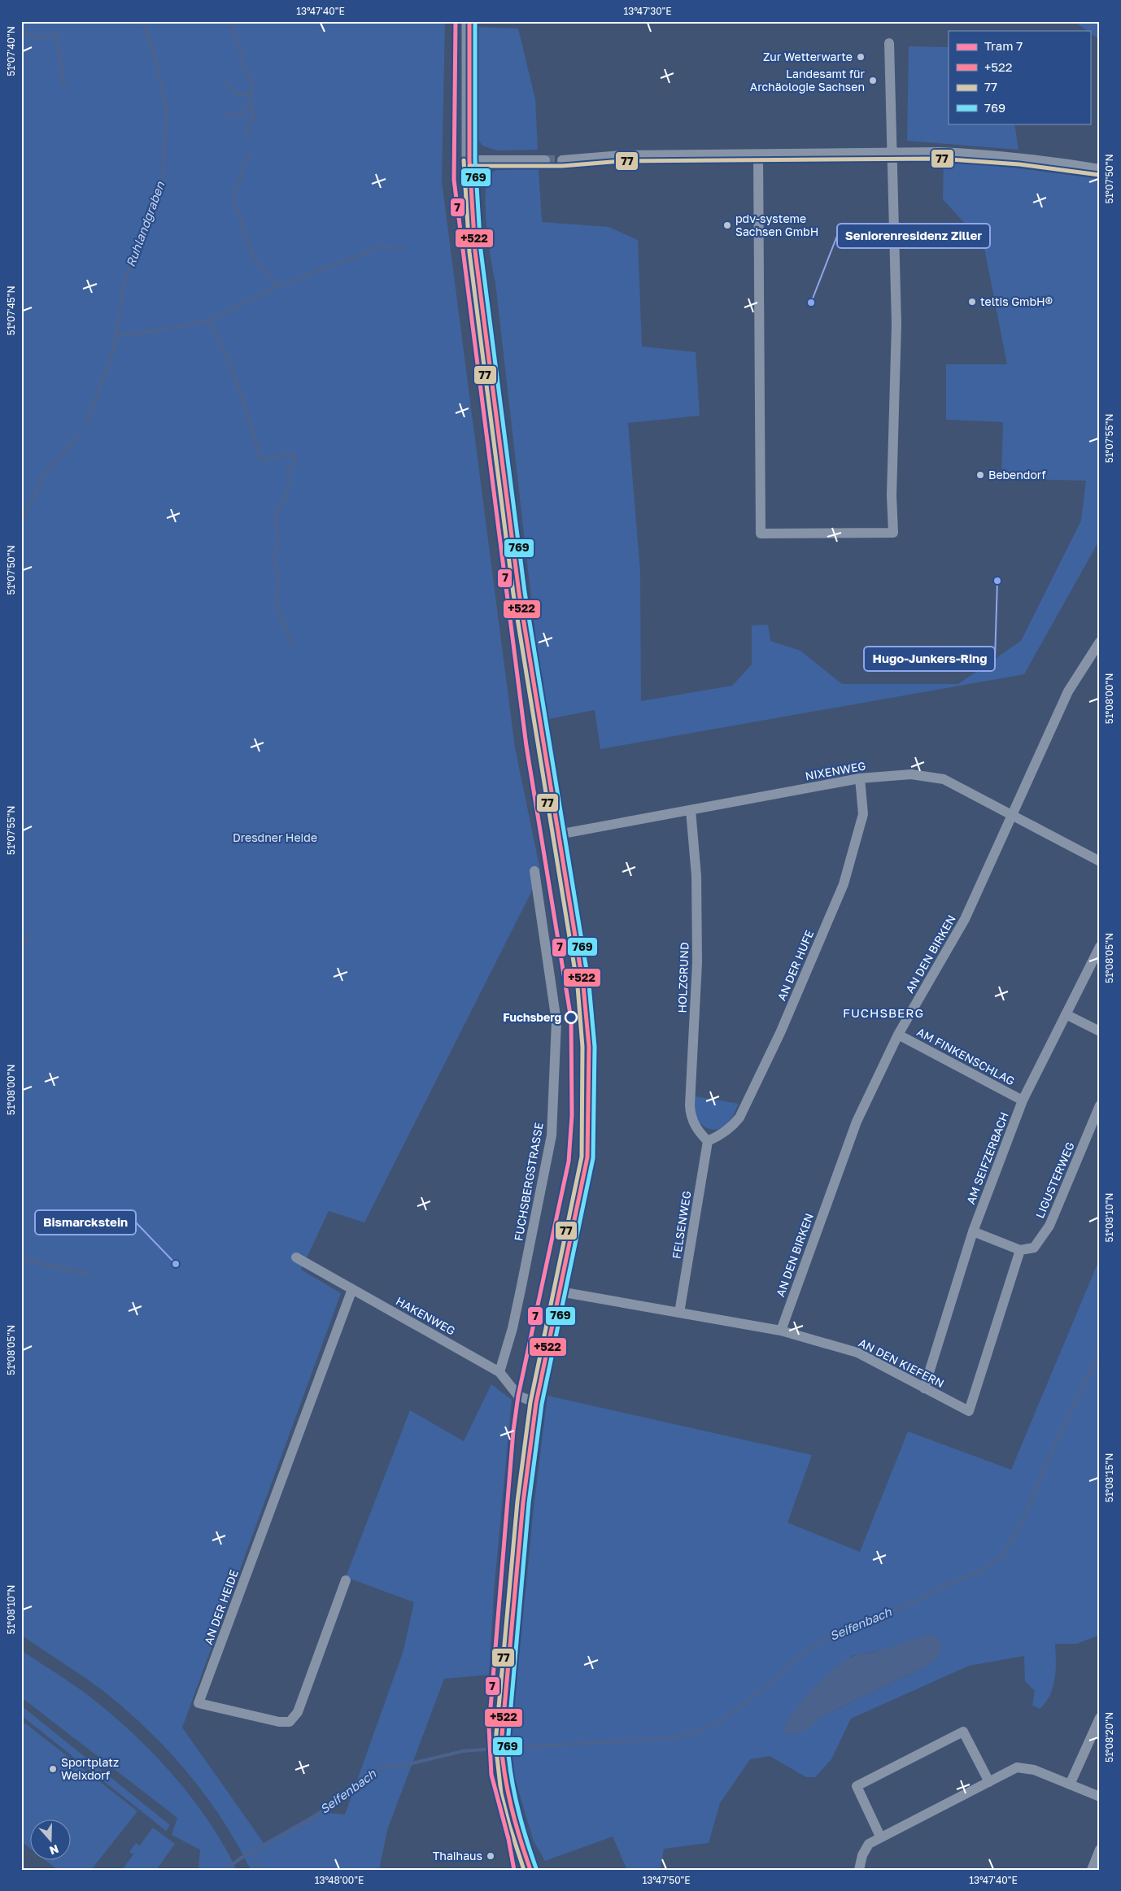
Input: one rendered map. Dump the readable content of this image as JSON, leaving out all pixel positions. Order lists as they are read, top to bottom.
{
  "streets": {
    "street": [
      "NIXENWEG",
      "AN DEN BIRKEN",
      "AN DER HUFE",
      "HOLZGRUND",
      "AM FINKENSCHLAG",
      "AM SEIFZERBACH",
      "LIGUSTERWEG",
      "FUCHSBERGSTRASSE",
      "FELSENWEG",
      "HAKENWEG",
      "AN DEN KIEFERN",
      "AN DER HEIDE"
    ]
  },
  "crossings": [
    ["NIXENWEG", "AN DEN BIRKEN"],
    ["NIXENWEG", "AN DER HUFE"],
    ["NIXENWEG", "HOLZGRUND"],
    ["AN DEN BIRKEN", "AM FINKENSCHLAG"],
    ["AN DEN BIRKEN", "AN DEN KIEFERN"],
    ["AN DER HUFE", "HOLZGRUND"],
    ["AN DER HUFE", "FELSENWEG"],
    ["HOLZGRUND", "FELSENWEG"],
    ["AM FINKENSCHLAG", "AM SEIFZERBACH"],
    ["AM SEIFZERBACH", "AN DEN KIEFERN"],
    ["LIGUSTERWEG", "AN DEN KIEFERN"],
    ["FUCHSBERGSTRASSE", "HAKENWEG"],
    ["FELSENWEG", "AN DEN KIEFERN"],
    ["HAKENWEG", "AN DER HEIDE"]
  ],
  "districts": ["FUCHSBERG"],
  "water": ["Ruhlandgraben", "Seifenbach"],
  "parks": ["Dresdner Heide"],
  "places": [
    "Zur Wetterwarte",
    "Landesamt für Archäologie Sachsen",
    "pdv-systeme Sachsen GmbH",
    "teltis GmbH®",
    "Seniorenresidenz Ziller",
    "Bebendorf",
    "Hugo-Junkers-Ring",
    "Fuchsberg",
    "Bismarckstein",
    "Sportplatz Weixdorf",
    "Thaihaus"
  ],
  "lines": [
    "tram line 7",
    "transit line +522",
    "transit line 769",
    "transit line 77"
  ],
  "legend": [
    "Tram 7",
    "+522",
    "77",
    "769"
  ],
  "north": "bottom",
  "coordinates": [
    "13°47'40\"E",
    "13°47'30\"E",
    "51°07'40\"N",
    "51°07'50\"N",
    "51°07'45\"N",
    "51°07'55\"N",
    "51°08'00\"N",
    "51°08'05\"N",
    "51°08'10\"N",
    "51°08'15\"N",
    "51°08'20\"N",
    "13°48'00\"E",
    "13°47'50\"E"
  ]
}
